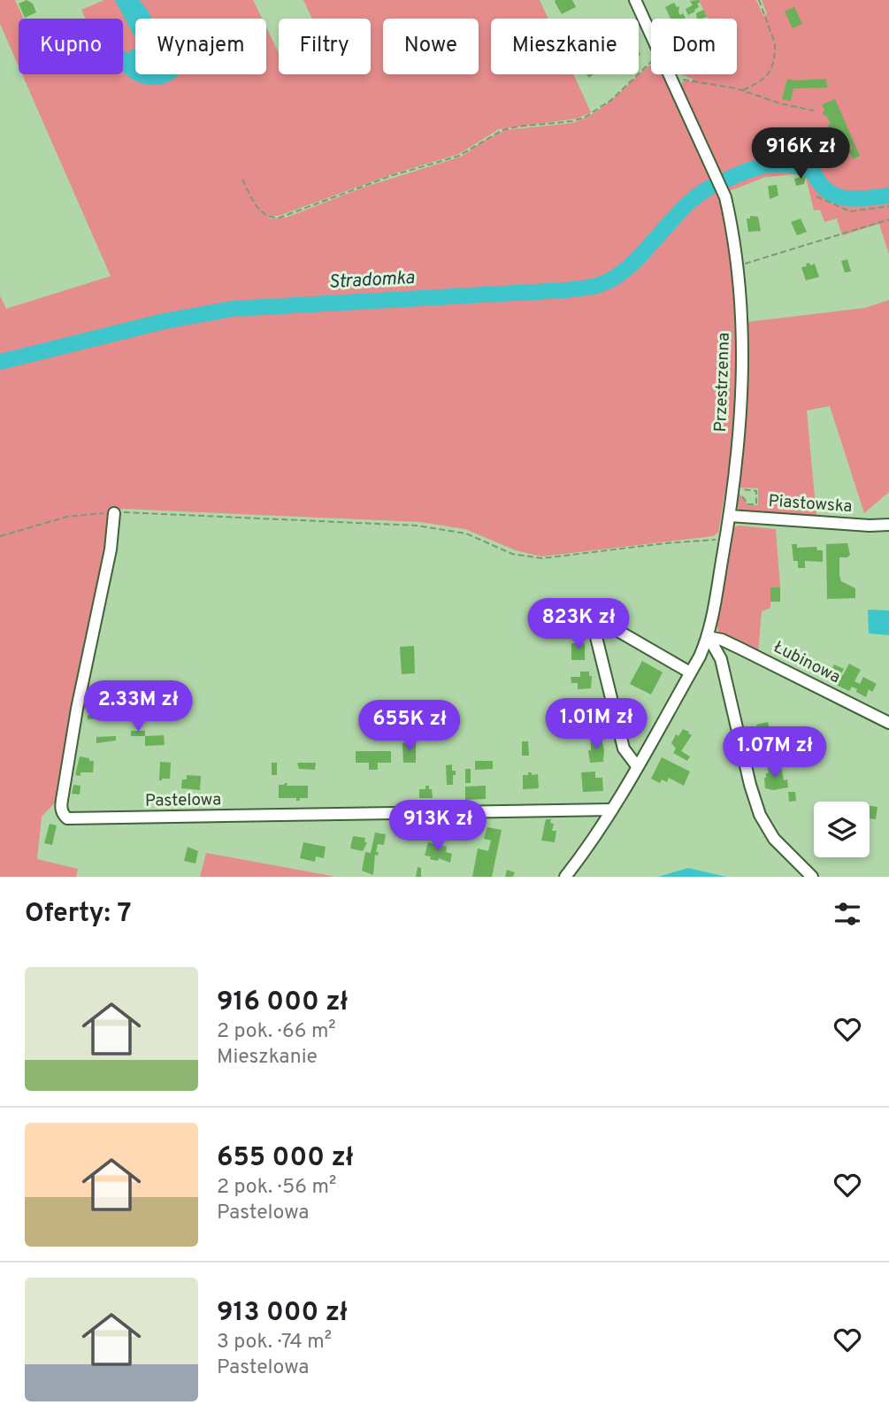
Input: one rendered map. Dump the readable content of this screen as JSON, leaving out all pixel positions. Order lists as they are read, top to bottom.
{
  "streets": {
    "street": [
      "Przestrzenna",
      "Piastowska",
      "Łubinowa",
      "Pastelowa"
    ]
  },
  "crossings": [
    ["Przestrzenna", "Piastowska"],
    ["Przestrzenna", "Łubinowa"],
    ["Przestrzenna", "Pastelowa"]
  ],
  "water": ["Stradomka"],
  "page": {
    "chip": [
      "Kupno",
      "Wynajem",
      "Filtry",
      "Nowe",
      "Mieszkanie",
      "Dom"
    ],
    "price": [
      "916K zł",
      "823K zł",
      "2.33M zł",
      "1.01M zł",
      "655K zł",
      "1.07M zł",
      "913K zł"
    ],
    "heading": "Oferty: 7",
    "list": [
      {
        "name": "916 000 zł",
        "note": "2 pok. · 66 m² · Mieszkanie"
      },
      {
        "name": "655 000 zł",
        "note": "2 pok. · 56 m² · Pastelowa"
      },
      {
        "name": "913 000 zł",
        "note": "3 pok. · 74 m² · Pastelowa"
      }
    ]
  }
}
